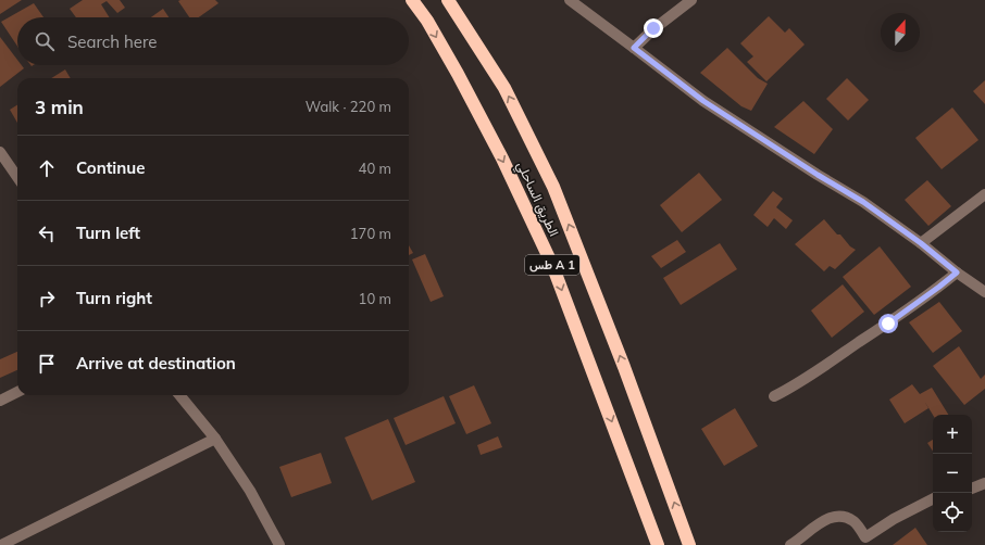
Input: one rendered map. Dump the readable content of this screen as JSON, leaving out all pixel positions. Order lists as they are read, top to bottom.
{
  "streets": {
    "highway": ["الطريق الساحلي", "طس A 1"]
  },
  "north": "top",
  "page": {
    "search": "Search here",
    "heading": ["3 min", "Walk · 220 m"],
    "list": [
      ["Continue", "40 m"],
      ["Turn left", "170 m"],
      ["Turn right", "10 m"],
      "Arrive at destination"
    ],
    "map_buttons": ["+", "−"]
  }
}
